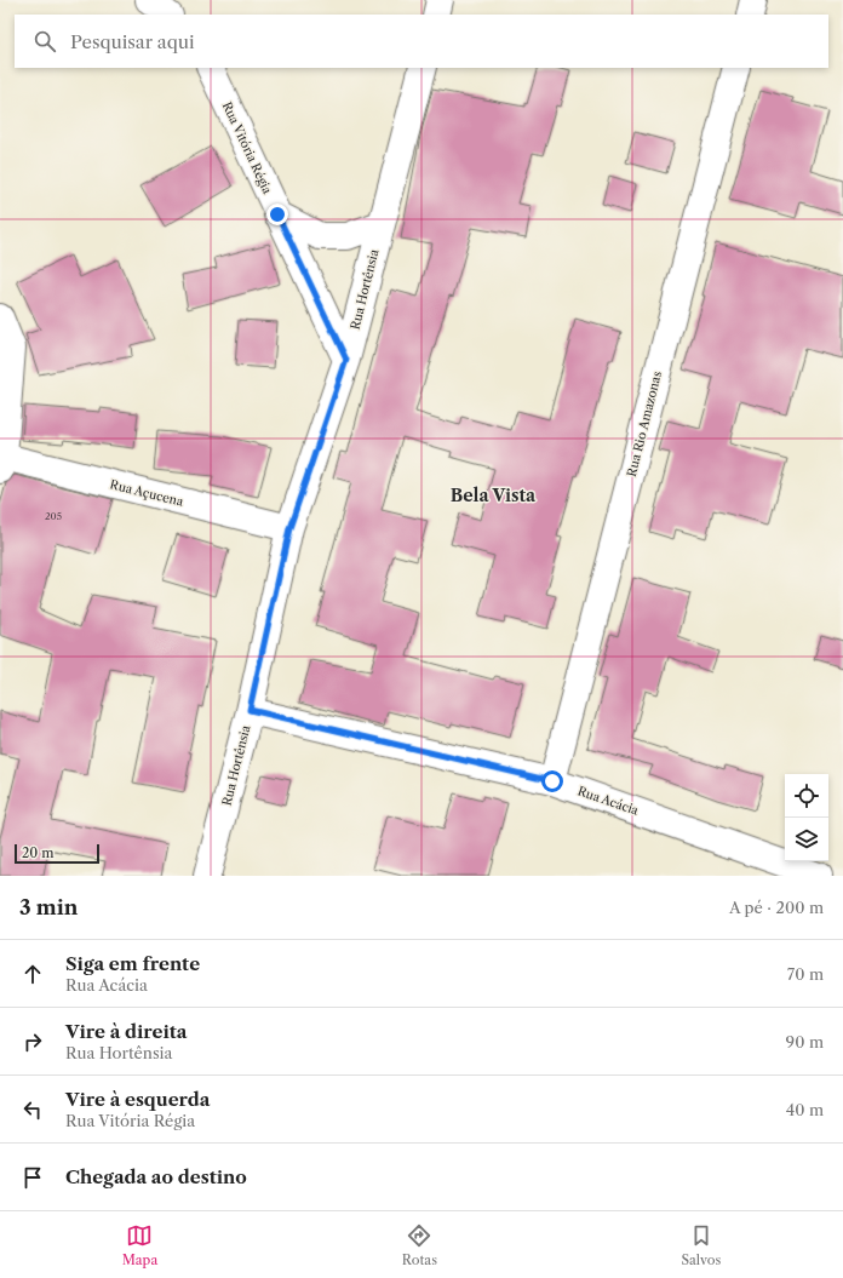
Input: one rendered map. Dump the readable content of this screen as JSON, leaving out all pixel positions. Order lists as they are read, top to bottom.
{
  "streets": {
    "street": [
      "Rua Vitória Régia",
      "Rua Hortênsia",
      "Rua Rio Amazonas",
      "Rua Açucena",
      "Rua Acácia"
    ]
  },
  "crossings": [
    ["Rua Vitória Régia", "Rua Hortênsia"],
    ["Rua Hortênsia", "Rua Açucena"],
    ["Rua Hortênsia", "Rua Acácia"],
    ["Rua Rio Amazonas", "Rua Acácia"]
  ],
  "districts": ["Bela Vista"],
  "house_numbers": ["205"],
  "scale_bar": "20 m",
  "page": {
    "search": "Pesquisar aqui",
    "scale": "20 m",
    "heading": ["3 min", "A pé · 200 m"],
    "list": [
      ["Siga em frente", "Rua Acácia", "70 m"],
      ["Vire à direita", "Rua Hortênsia", "90 m"],
      ["Vire à esquerda", "Rua Vitória Régia", "40 m"],
      "Chegada ao destino"
    ],
    "nav": ["Mapa", "Rotas", "Salvos"]
  }
}
